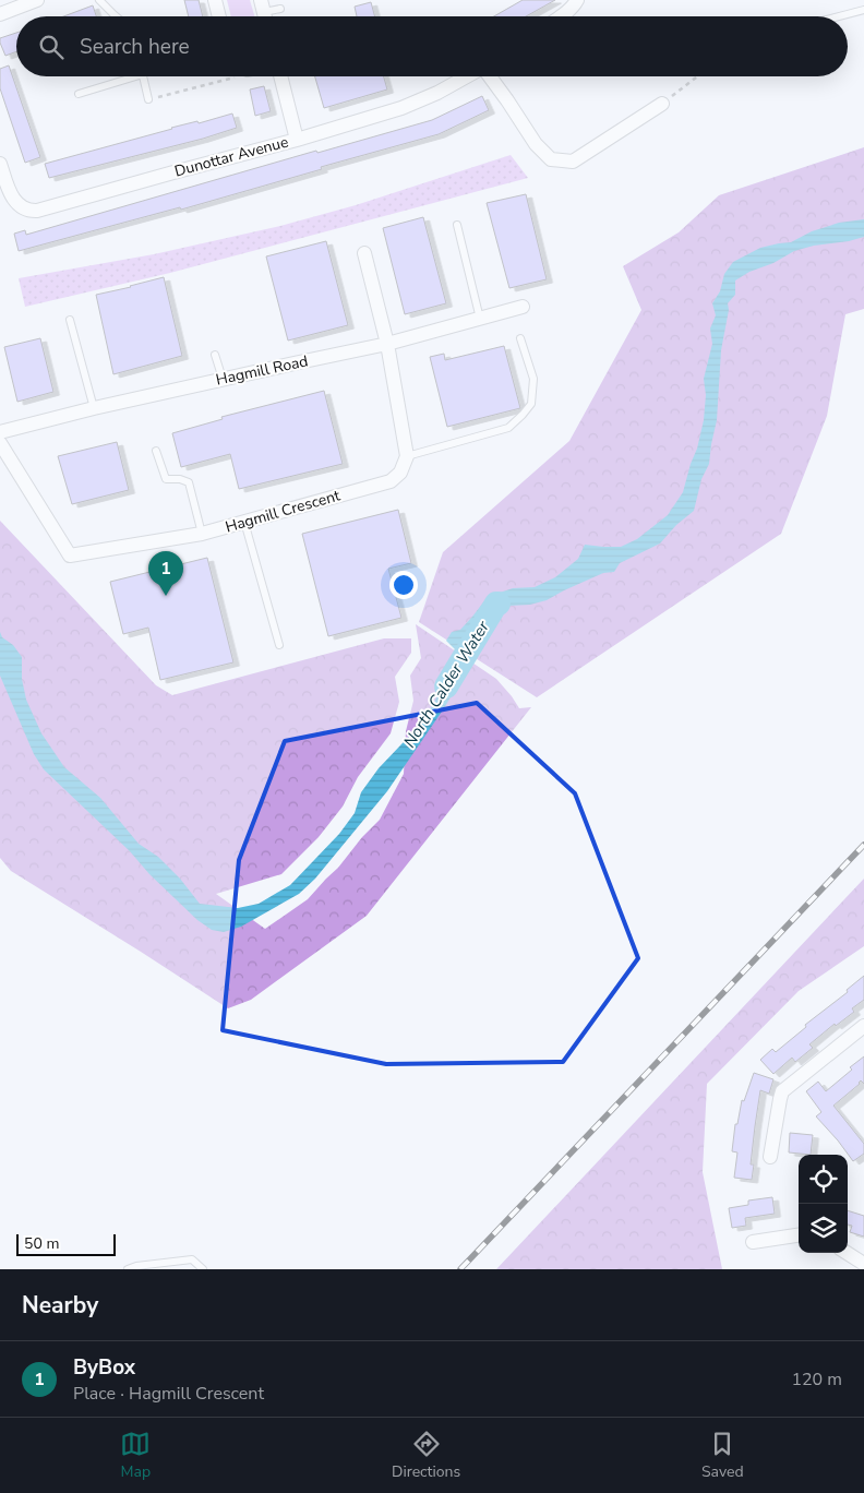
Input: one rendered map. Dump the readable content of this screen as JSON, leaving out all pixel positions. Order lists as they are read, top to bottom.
{
  "streets": {
    "street": ["Dunottar Avenue", "Hagmill Road", "Hagmill Crescent"]
  },
  "water": ["North Calder Water"],
  "scale_bar": "50 m",
  "page": {
    "search": "Search here",
    "pins": "1",
    "scale": "50 m",
    "heading": "Nearby",
    "list": [
      {
        "mark": "1",
        "name": "ByBox",
        "note": "Place · Hagmill Crescent",
        "value": "120 m"
      }
    ],
    "nav": ["Map", "Directions", "Saved"]
  }
}
